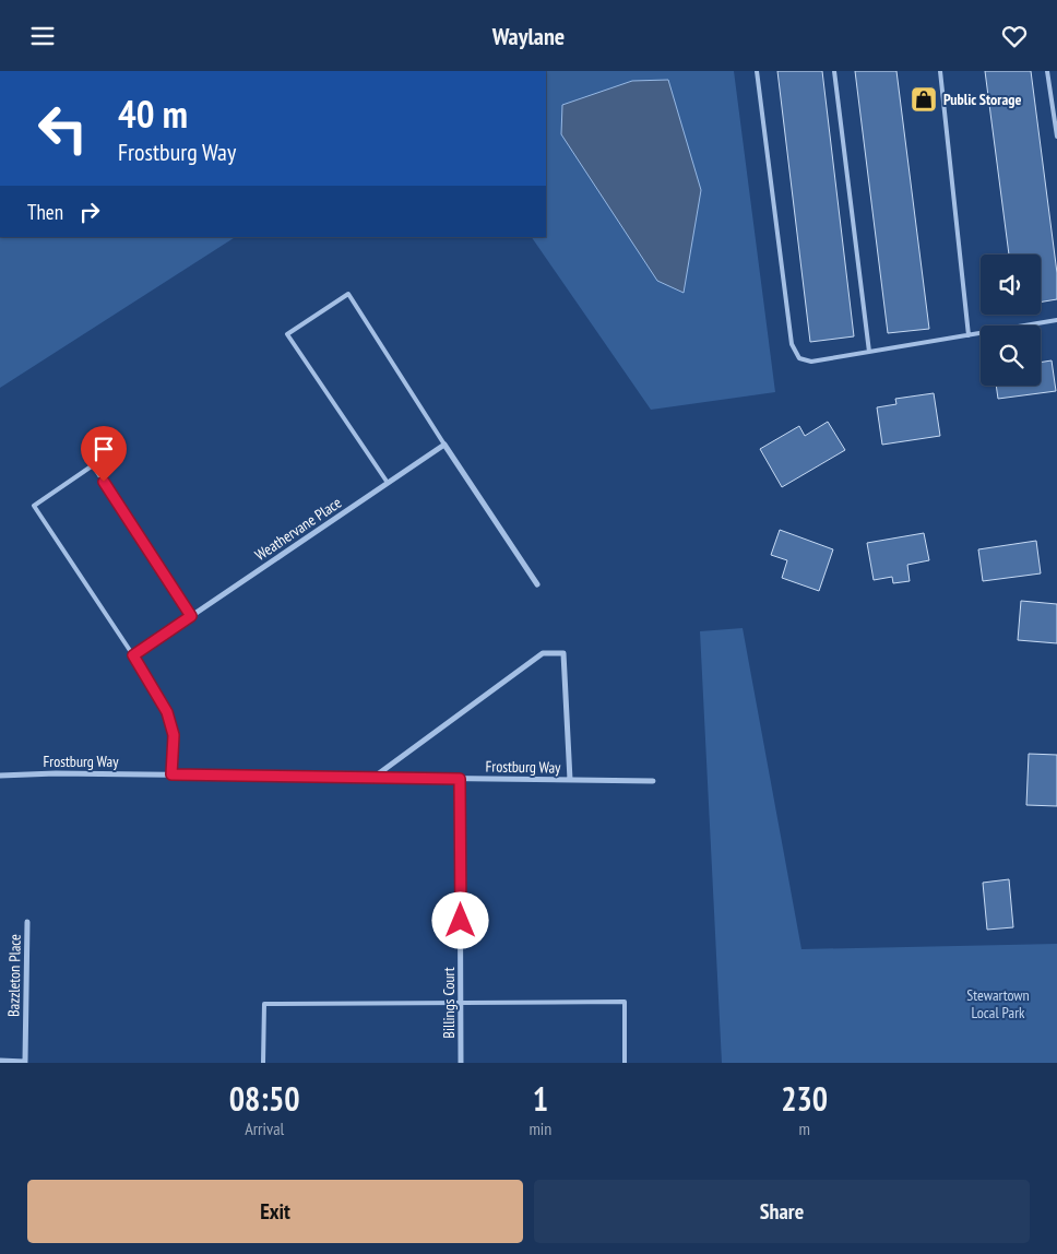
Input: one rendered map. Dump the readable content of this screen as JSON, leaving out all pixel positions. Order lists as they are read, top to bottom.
{
  "streets": {
    "street": [
      "Weathervane Place",
      "Frostburg Way",
      "Bazzleton Place",
      "Billings Court"
    ]
  },
  "crossings": [
    ["Frostburg Way", "Billings Court"]
  ],
  "parks": ["Stewartown Local Park"],
  "places": {
    "shop": ["Public Storage"]
  },
  "page": {
    "header": "Waylane",
    "turn": ["40 m", "Frostburg Way"],
    "then": "Then",
    "eta": [
      "08:50",
      "Arrival",
      "1",
      "min",
      "230",
      "m"
    ],
    "buttons": ["Exit", "Share"]
  }
}
